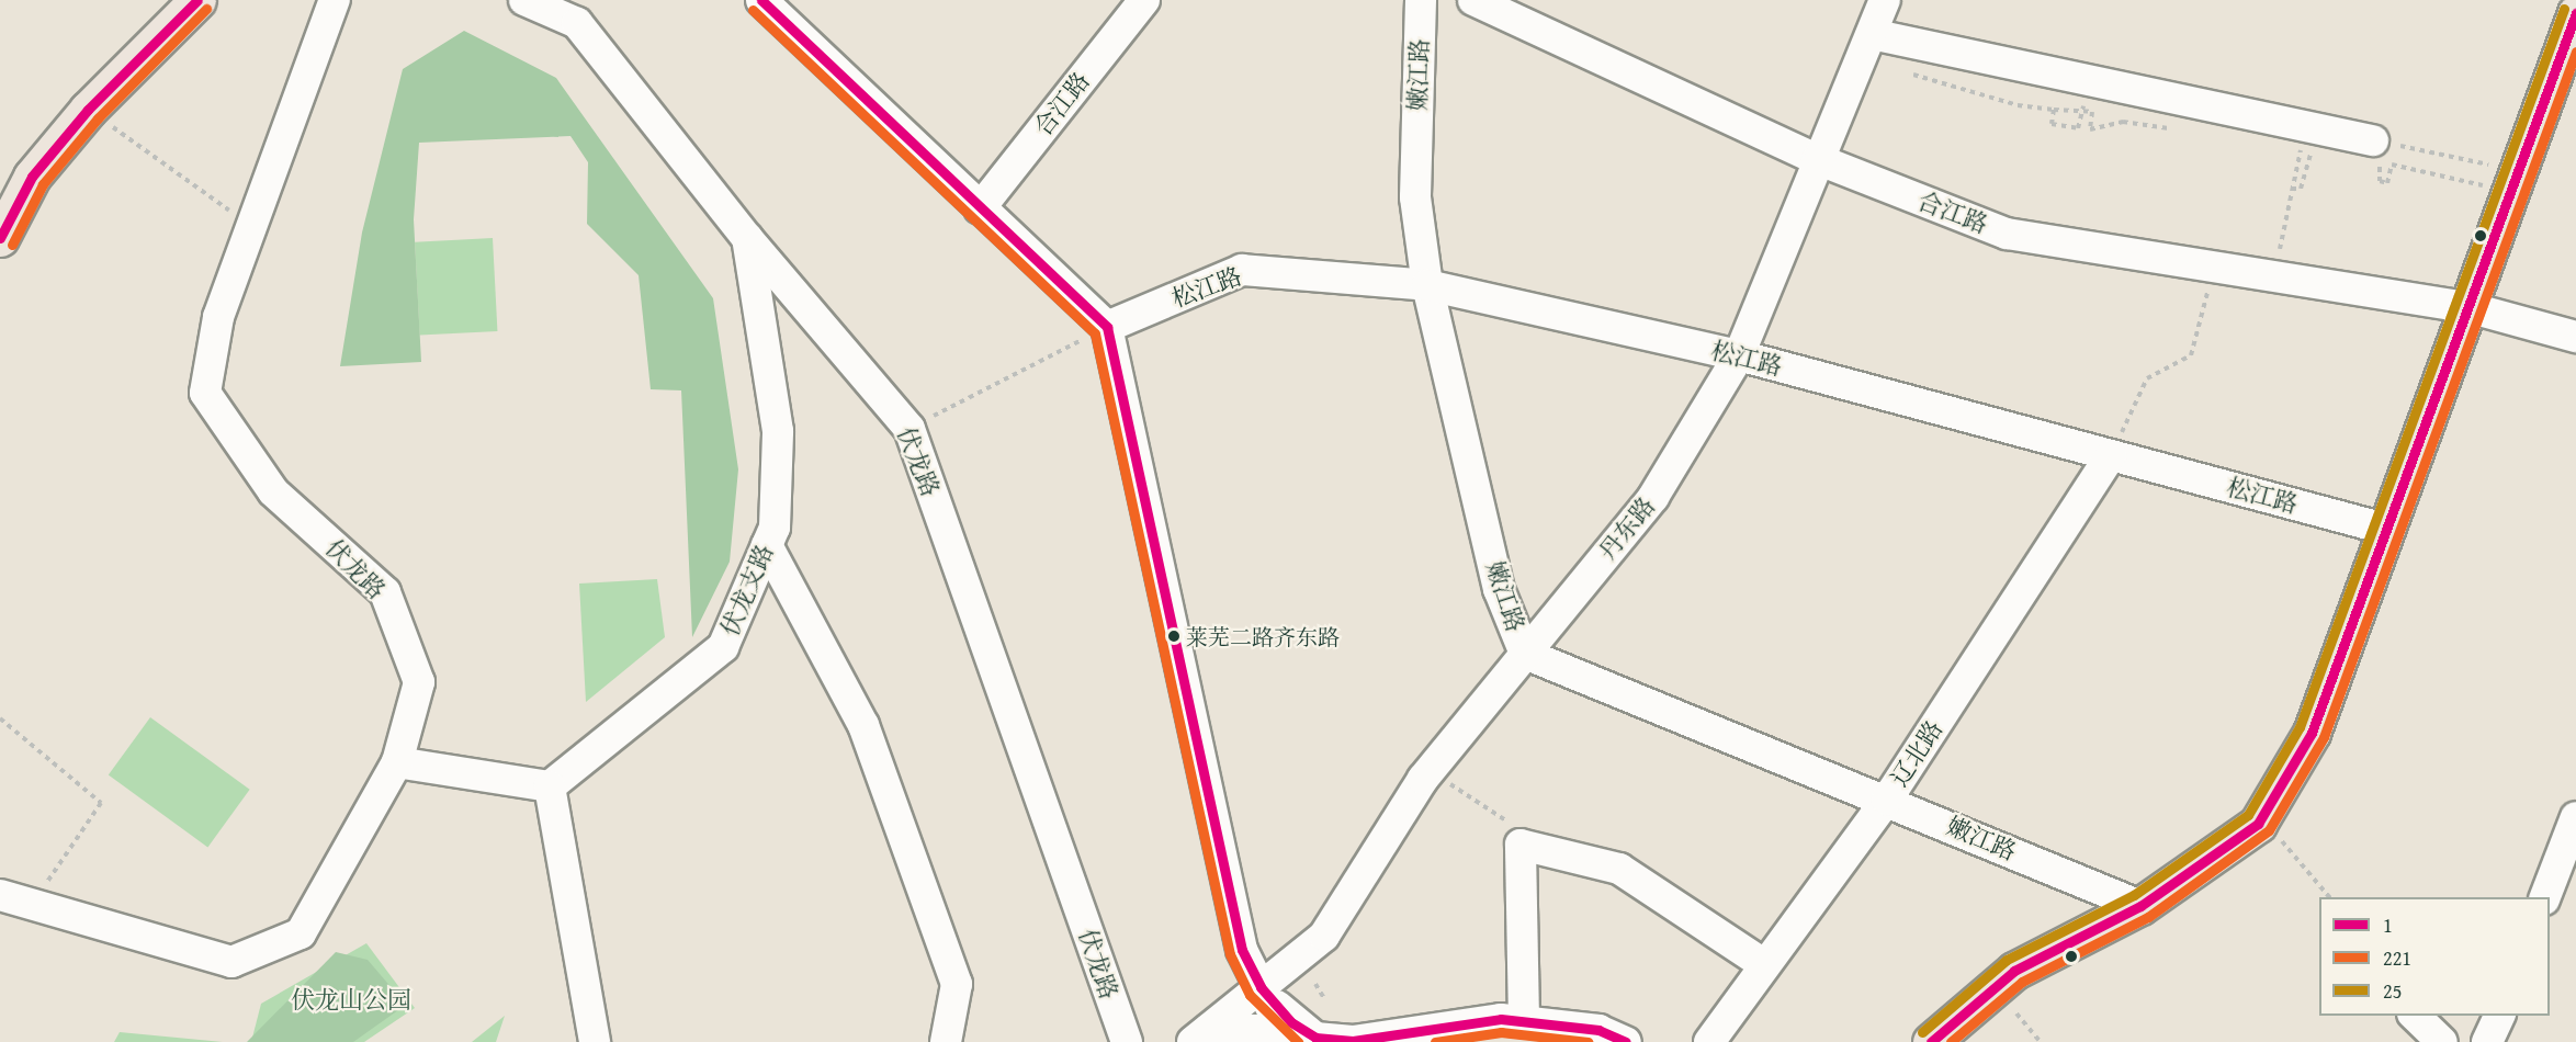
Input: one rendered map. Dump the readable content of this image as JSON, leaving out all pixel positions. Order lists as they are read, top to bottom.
{
  "streets": {
    "street": [
      "嫩江路",
      "合江路",
      "松江路",
      "伏龙路",
      "丹东路",
      "伏龙支路",
      "辽北路"
    ]
  },
  "crossings": [
    ["嫩江路", "松江路"],
    ["嫩江路", "丹东路"],
    ["嫩江路", "辽北路"],
    ["合江路", "丹东路"],
    ["松江路", "丹东路"],
    ["松江路", "辽北路"],
    ["伏龙路", "伏龙支路"]
  ],
  "parks": ["伏龙山公园"],
  "places": ["莱芜二路齐东路"],
  "lines": ["transit line 1", "transit line 221", "transit line 25"],
  "legend": ["1", "221", "25"]
}
